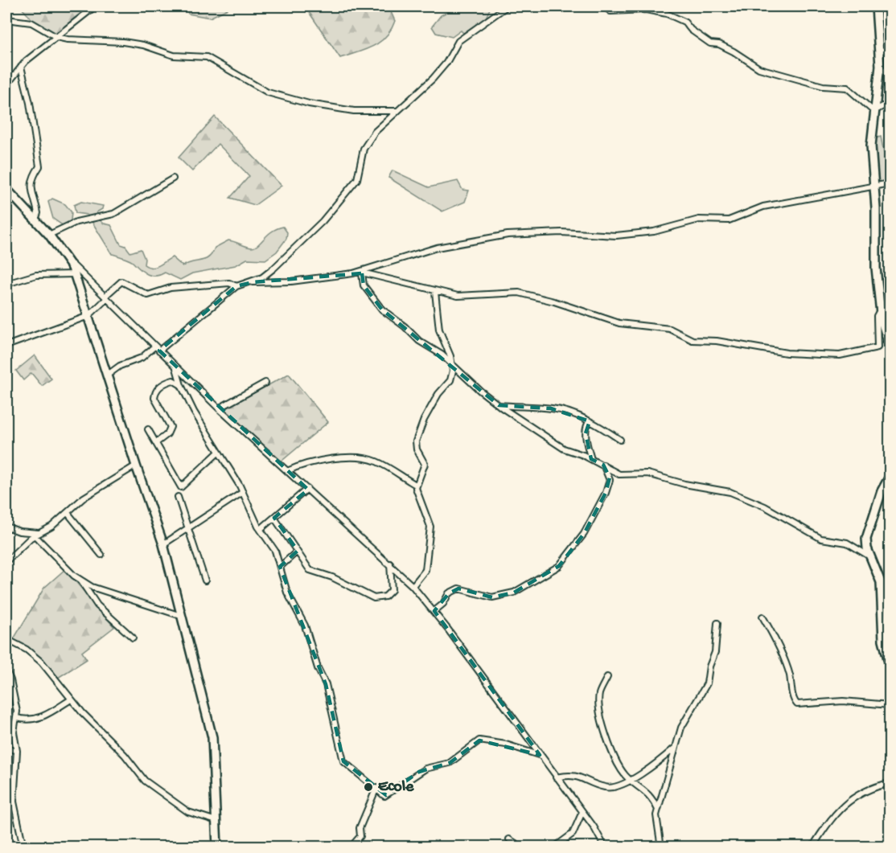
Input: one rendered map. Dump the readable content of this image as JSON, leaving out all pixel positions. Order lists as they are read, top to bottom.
{
  "places": ["Ecole"]
}
